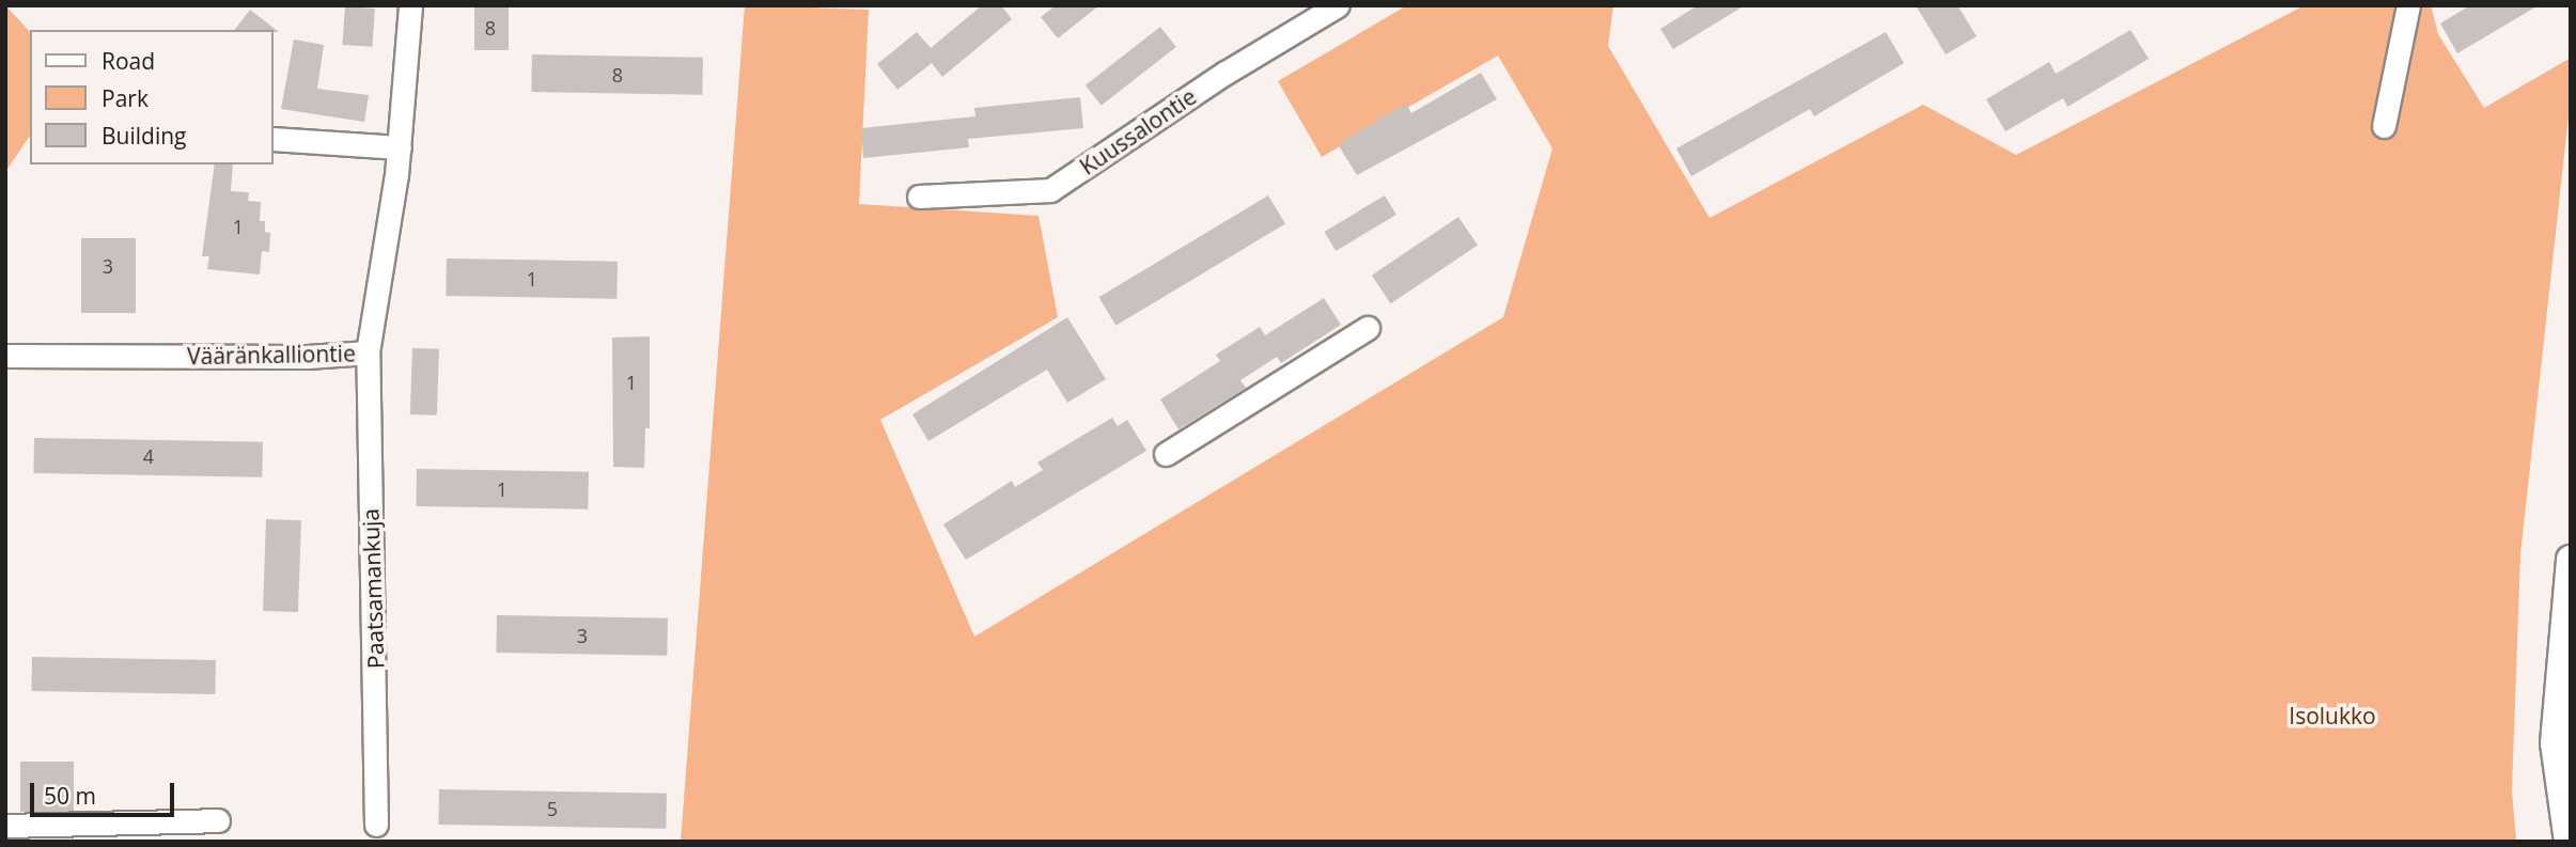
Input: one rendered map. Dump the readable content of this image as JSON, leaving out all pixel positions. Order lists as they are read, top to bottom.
{
  "streets": {
    "street": ["Kuussalontie", "Vääränkalliontie", "Paatsamankuja"]
  },
  "crossings": [
    ["Vääränkalliontie", "Paatsamankuja"]
  ],
  "parks": ["Isolukko"],
  "house_numbers": [
    "8",
    "8",
    "1",
    "3",
    "1",
    "1",
    "4",
    "1",
    "3",
    "5"
  ],
  "legend": ["Road", "Park", "Building"],
  "scale_bar": "50 m"
}
